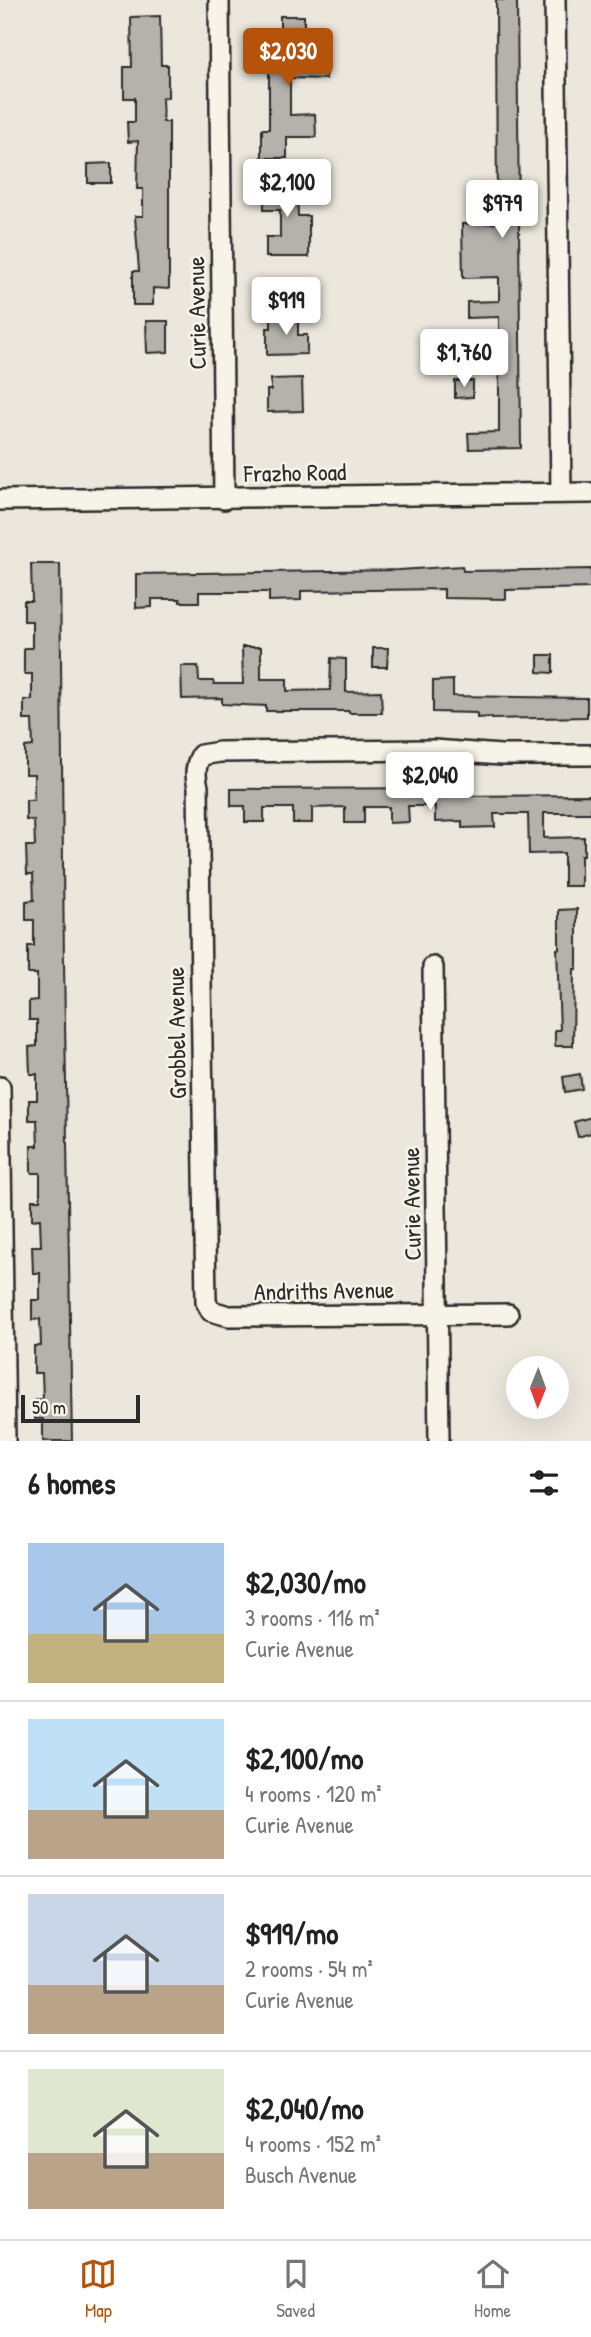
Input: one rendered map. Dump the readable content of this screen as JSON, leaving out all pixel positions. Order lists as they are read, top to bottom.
{
  "streets": {
    "street": [
      "Curie Avenue",
      "Frazho Road",
      "Grobbel Avenue",
      "Andriths Avenue"
    ]
  },
  "crossings": [
    ["Curie Avenue", "Frazho Road"],
    ["Curie Avenue", "Andriths Avenue"],
    ["Grobbel Avenue", "Andriths Avenue"]
  ],
  "scale_bar": "50 m",
  "north": "bottom",
  "page": {
    "price": [
      "$2,030",
      "$2,100",
      "$979",
      "$919",
      "$1,760",
      "$2,040"
    ],
    "scale": "50 m",
    "heading": "6 homes",
    "list": [
      {
        "name": "$2,030/mo",
        "note": "3 rooms · 116 m² · Curie Avenue"
      },
      {
        "name": "$2,100/mo",
        "note": "4 rooms · 120 m² · Curie Avenue"
      },
      {
        "name": "$919/mo",
        "note": "2 rooms · 54 m² · Curie Avenue"
      },
      {
        "name": "$2,040/mo",
        "note": "4 rooms · 152 m² · Busch Avenue"
      }
    ],
    "tabs": ["Map", "Saved", "Home"]
  }
}
